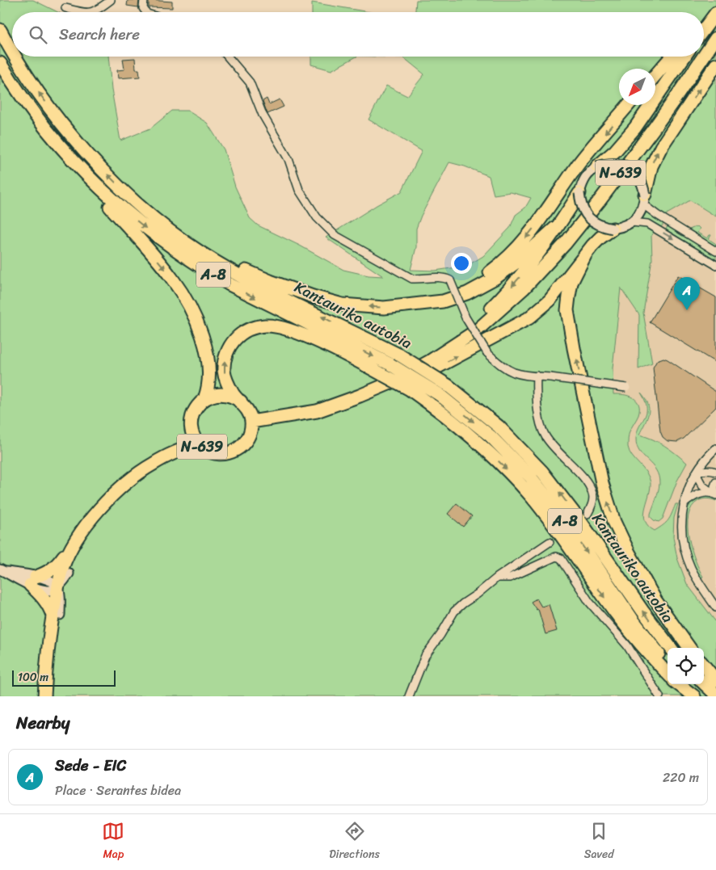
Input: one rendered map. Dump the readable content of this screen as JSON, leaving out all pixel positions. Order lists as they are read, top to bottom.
{
  "streets": {
    "highway": ["N-639", "A-8", "Kantauriko autobia"]
  },
  "scale_bar": "100 m",
  "north": "bottom left",
  "page": {
    "search": "Search here",
    "pins": "A",
    "scale": "100 m",
    "heading": "Nearby",
    "list": [
      {
        "mark": "A",
        "name": "Sede - EIC",
        "note": "Place · Serantes bidea",
        "value": "220 m"
      }
    ],
    "nav": ["Map", "Directions", "Saved"]
  }
}
